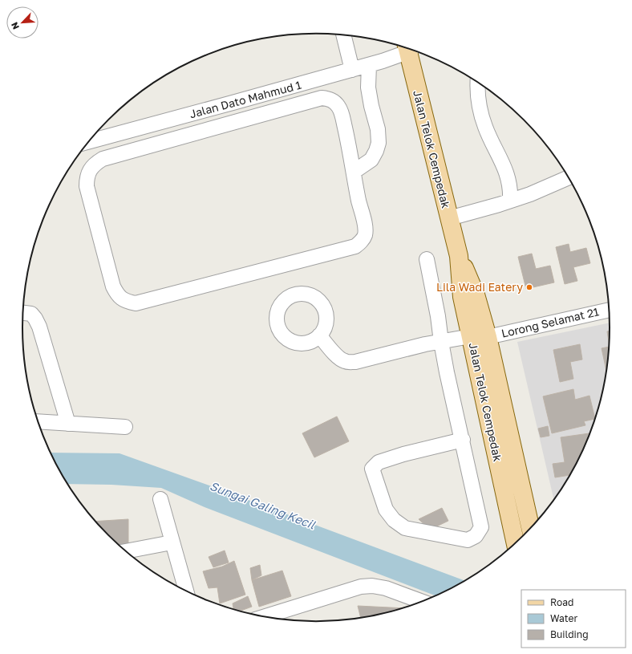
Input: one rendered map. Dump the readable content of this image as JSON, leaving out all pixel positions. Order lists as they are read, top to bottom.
{
  "streets": {
    "main road": ["Jalan Telok Cempedak"],
    "street": ["Jalan Dato Mahmud 1", "Lorong Selamat 21"]
  },
  "crossings": [
    ["Jalan Telok Cempedak", "Lorong Selamat 21"]
  ],
  "water": ["Sungai Galing Kecil"],
  "places": ["Lila Wadi Eatery"],
  "legend": ["Road", "Water", "Building"],
  "north": "bottom left"
}
